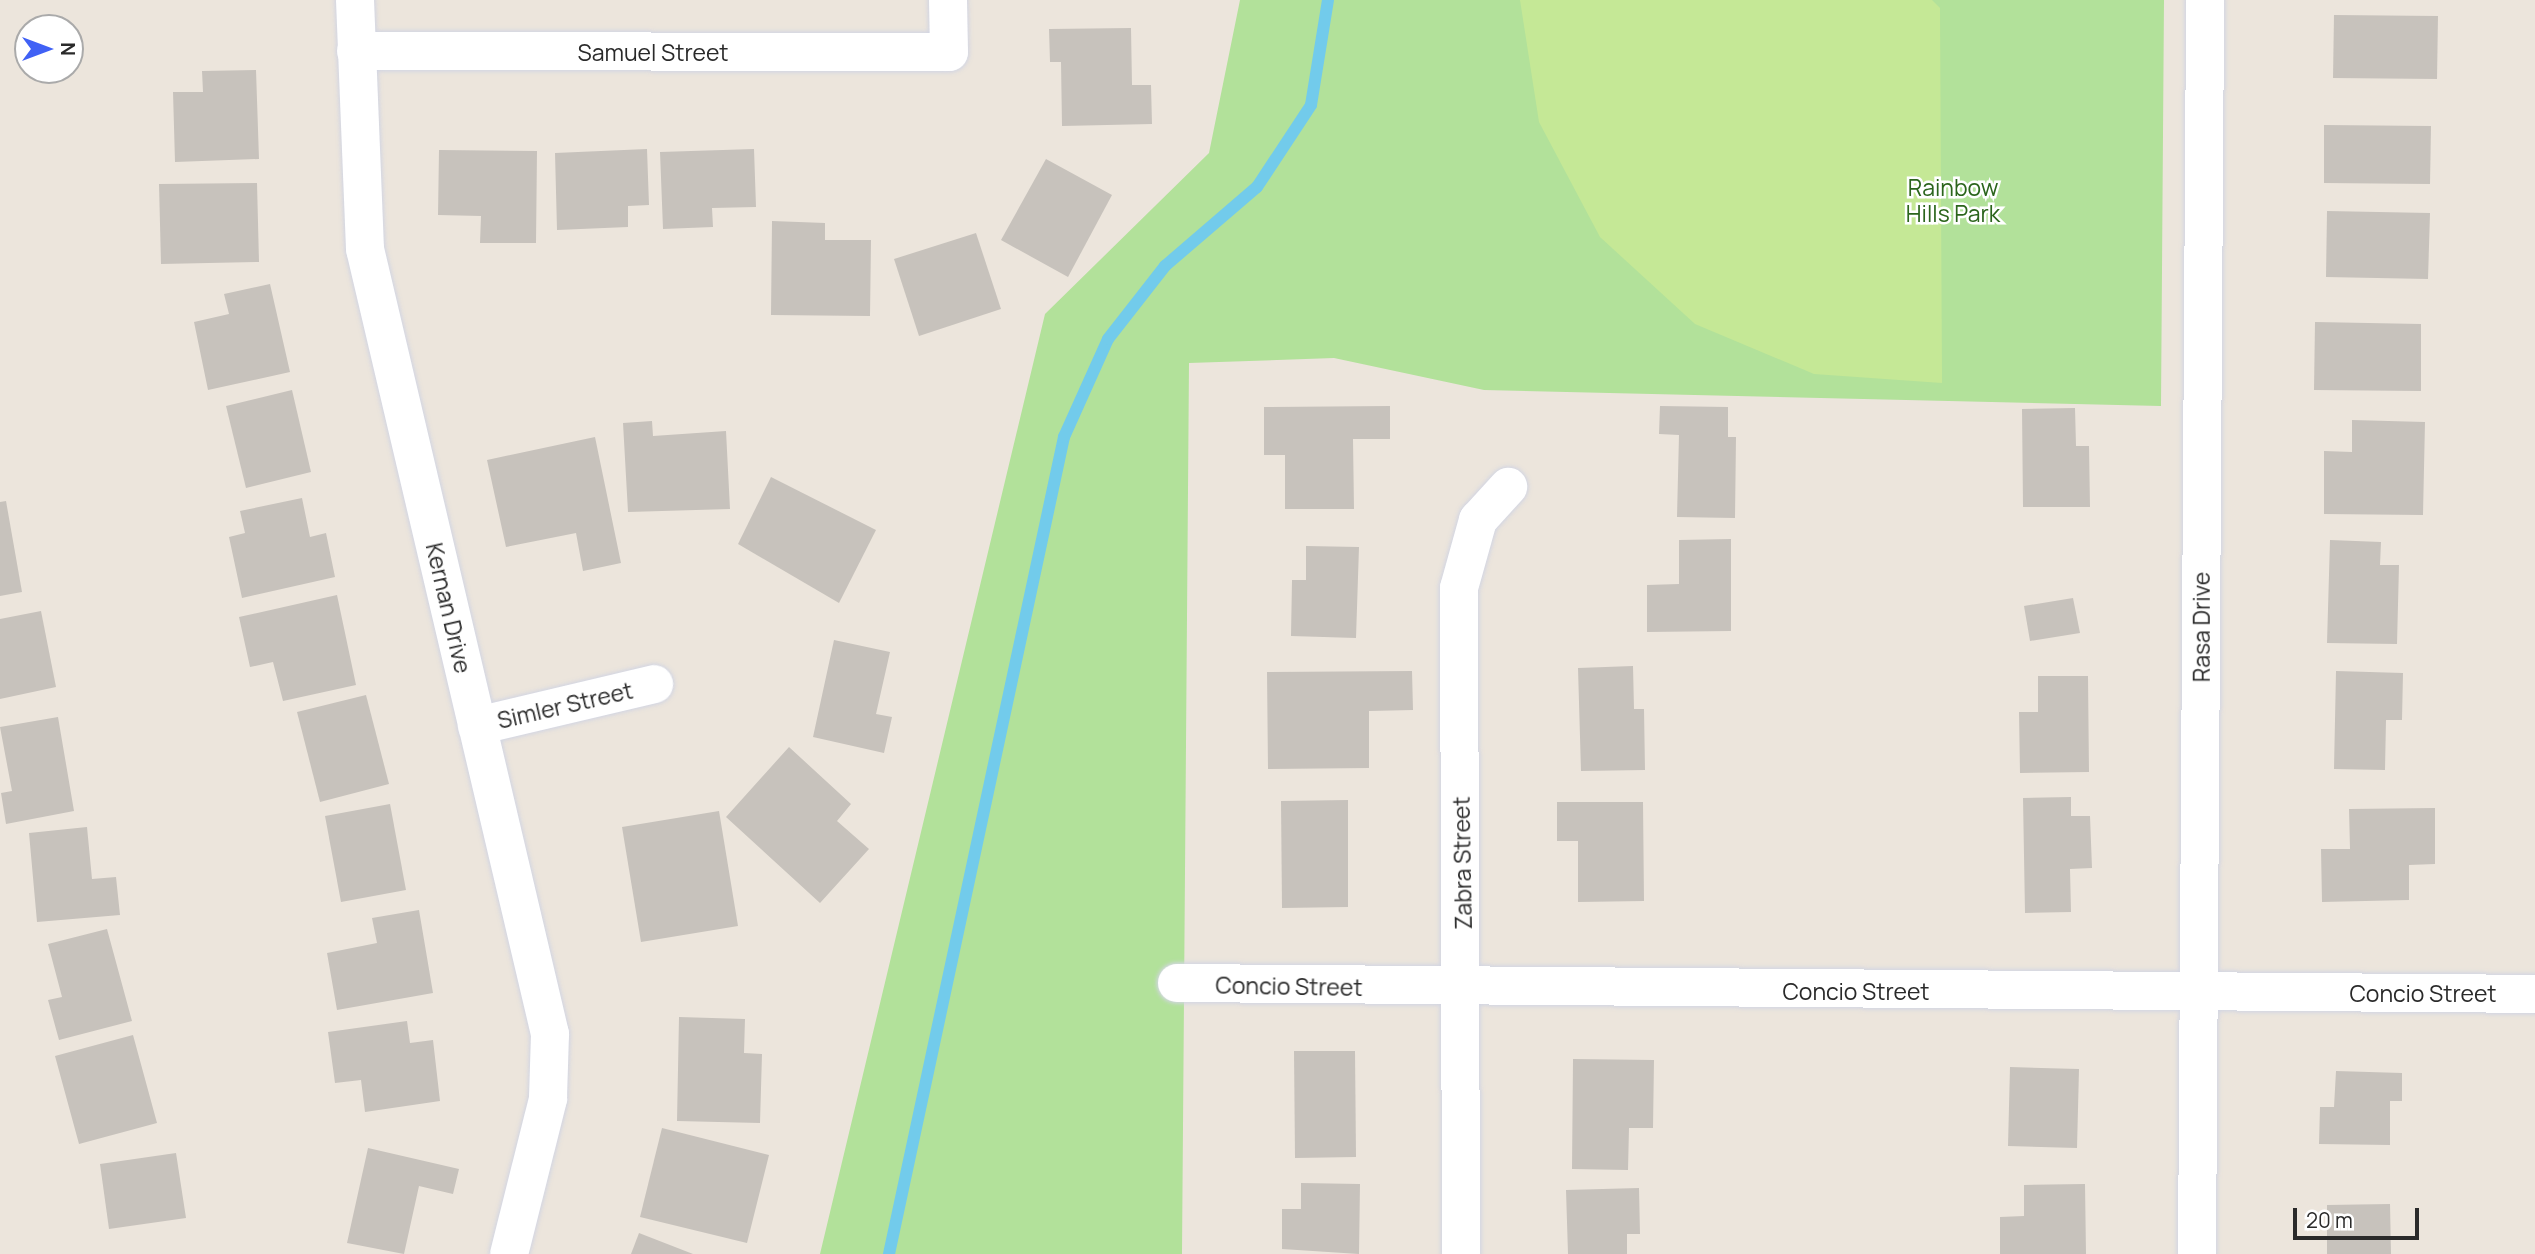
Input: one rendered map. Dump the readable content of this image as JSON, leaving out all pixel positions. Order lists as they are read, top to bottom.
{
  "streets": {
    "street": [
      "Samuel Street",
      "Kernan Drive",
      "Rasa Drive",
      "Simler Street",
      "Zabra Street",
      "Concio Street"
    ]
  },
  "crossings": [
    ["Samuel Street", "Kernan Drive"],
    ["Kernan Drive", "Simler Street"],
    ["Rasa Drive", "Concio Street"],
    ["Zabra Street", "Concio Street"]
  ],
  "parks": ["Rainbow Hills Park"],
  "scale_bar": "20 m",
  "north": "right"
}
